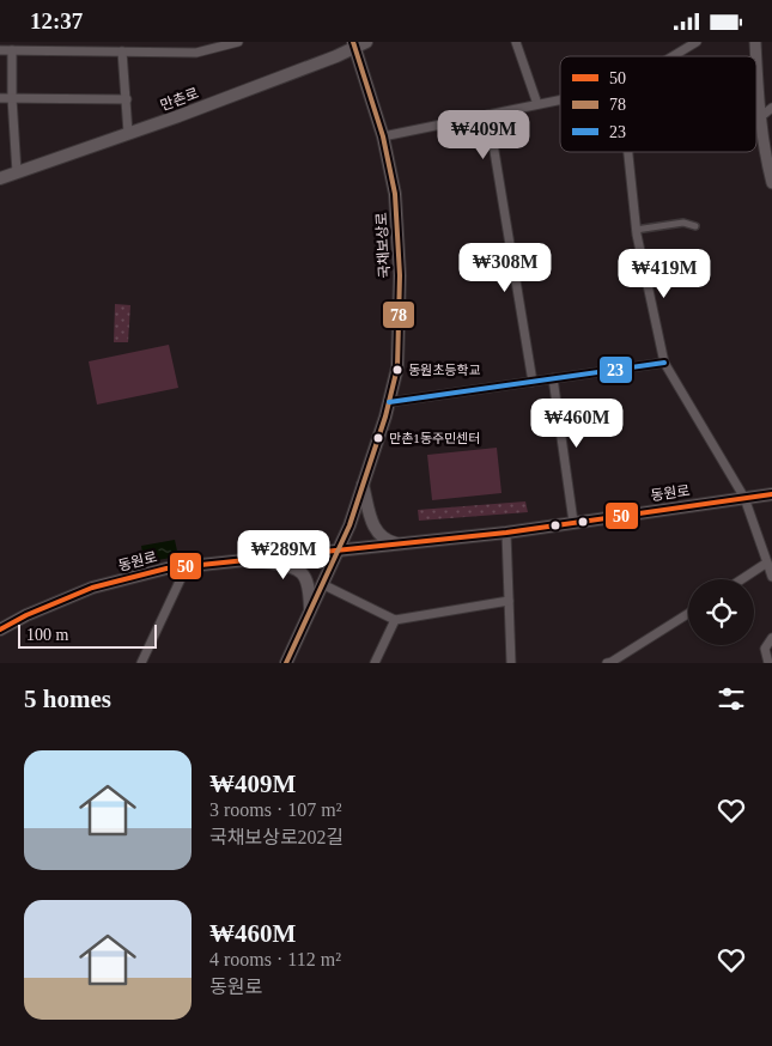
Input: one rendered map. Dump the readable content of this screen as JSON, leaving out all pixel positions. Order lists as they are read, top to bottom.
{
  "streets": {
    "main road": ["만촌로", "국채보상로", "동원로"]
  },
  "crossings": [
    ["만촌로", "국채보상로"],
    ["국채보상로", "동원로"]
  ],
  "places": ["동원초등학교", "만촌1동주민센터"],
  "lines": ["transit line 78", "transit line 23", "transit line 50"],
  "legend": ["50", "78", "23"],
  "scale_bar": "100 m",
  "page": {
    "status": "12:37",
    "price": [
      "₩409M",
      "₩308M",
      "₩419M",
      "₩460M",
      "₩289M"
    ],
    "scale": "100 m",
    "heading": "5 homes",
    "list": [
      {
        "name": "₩409M",
        "note": "3 rooms · 107 m² · 국채보상로202길"
      },
      {
        "name": "₩460M",
        "note": "4 rooms · 112 m² · 동원로"
      }
    ]
  }
}
